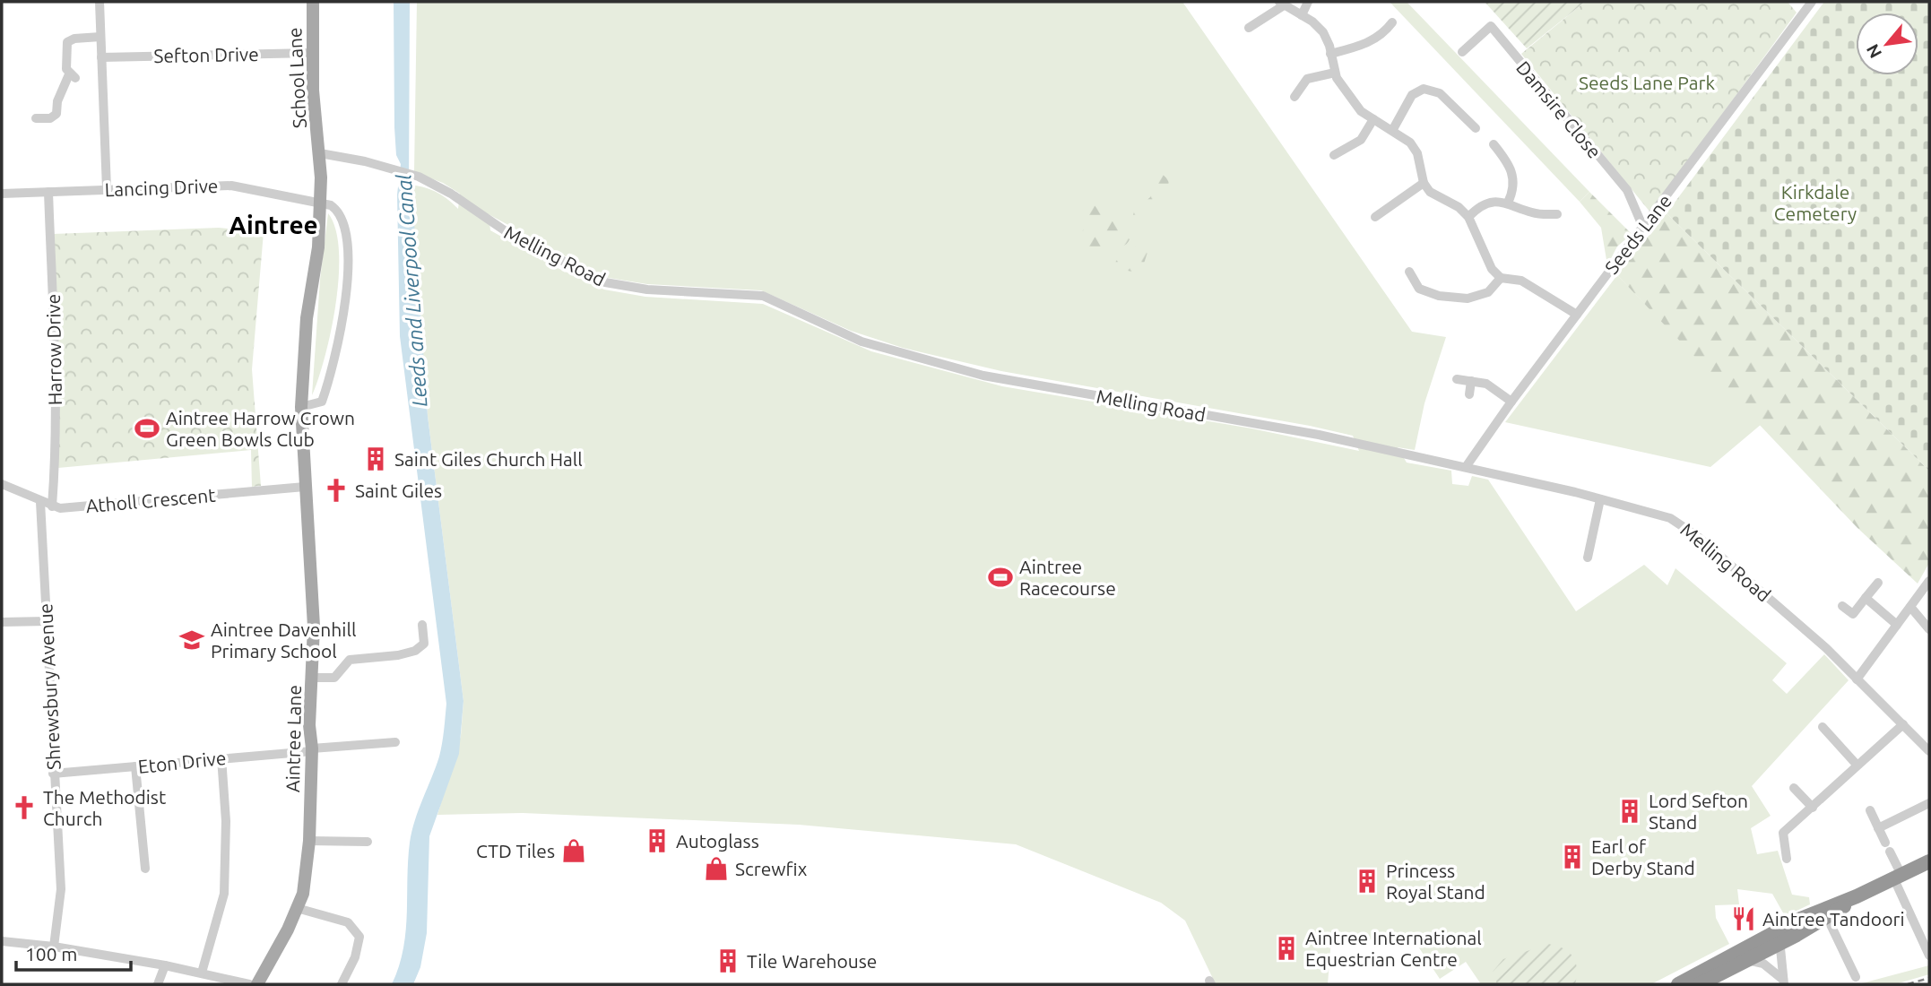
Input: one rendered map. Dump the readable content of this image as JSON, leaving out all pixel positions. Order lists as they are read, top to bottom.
{
  "streets": {
    "main road": ["School Lane", "Aintree Lane"],
    "street": [
      "Sefton Drive",
      "Damsire Close",
      "Lancing Drive",
      "Seeds Lane",
      "Melling Road",
      "Harrow Drive",
      "Atholl Crescent",
      "Shrewsbury Avenue",
      "Eton Drive"
    ]
  },
  "crossings": [
    ["Sefton Drive", "School Lane"],
    ["School Lane", "Melling Road"],
    ["School Lane", "Aintree Lane"],
    ["Damsire Close", "Seeds Lane"],
    ["Lancing Drive", "Harrow Drive"],
    ["Lancing Drive", "Aintree Lane"],
    ["Seeds Lane", "Melling Road"],
    ["Melling Road", "Aintree Lane"],
    ["Harrow Drive", "Atholl Crescent"],
    ["Atholl Crescent", "Shrewsbury Avenue"],
    ["Atholl Crescent", "Aintree Lane"],
    ["Shrewsbury Avenue", "Eton Drive"],
    ["Aintree Lane", "Eton Drive"]
  ],
  "districts": ["Aintree"],
  "water": ["Leeds and Liverpool Canal"],
  "parks": ["Seeds Lane Park", "Kirkdale Cemetery"],
  "places": {
    "sports": ["Aintree Harrow Crown Green Bowls Club", "Aintree Racecourse"],
    "building": [
      "Saint Giles Church Hall",
      "Lord Sefton Stand",
      "Autoglass",
      "Earl of Derby Stand",
      "Princess Royal Stand",
      "Aintree International Equestrian Centre",
      "Tile Warehouse"
    ],
    "church": ["Saint Giles", "The Methodist Church"],
    "school or university": ["Aintree Davenhill Primary School"],
    "shop": ["CTD Tiles", "Screwfix"],
    "restaurant": ["Aintree Tandoori"]
  },
  "scale_bar": "100 m",
  "north": "bottom left"
}
